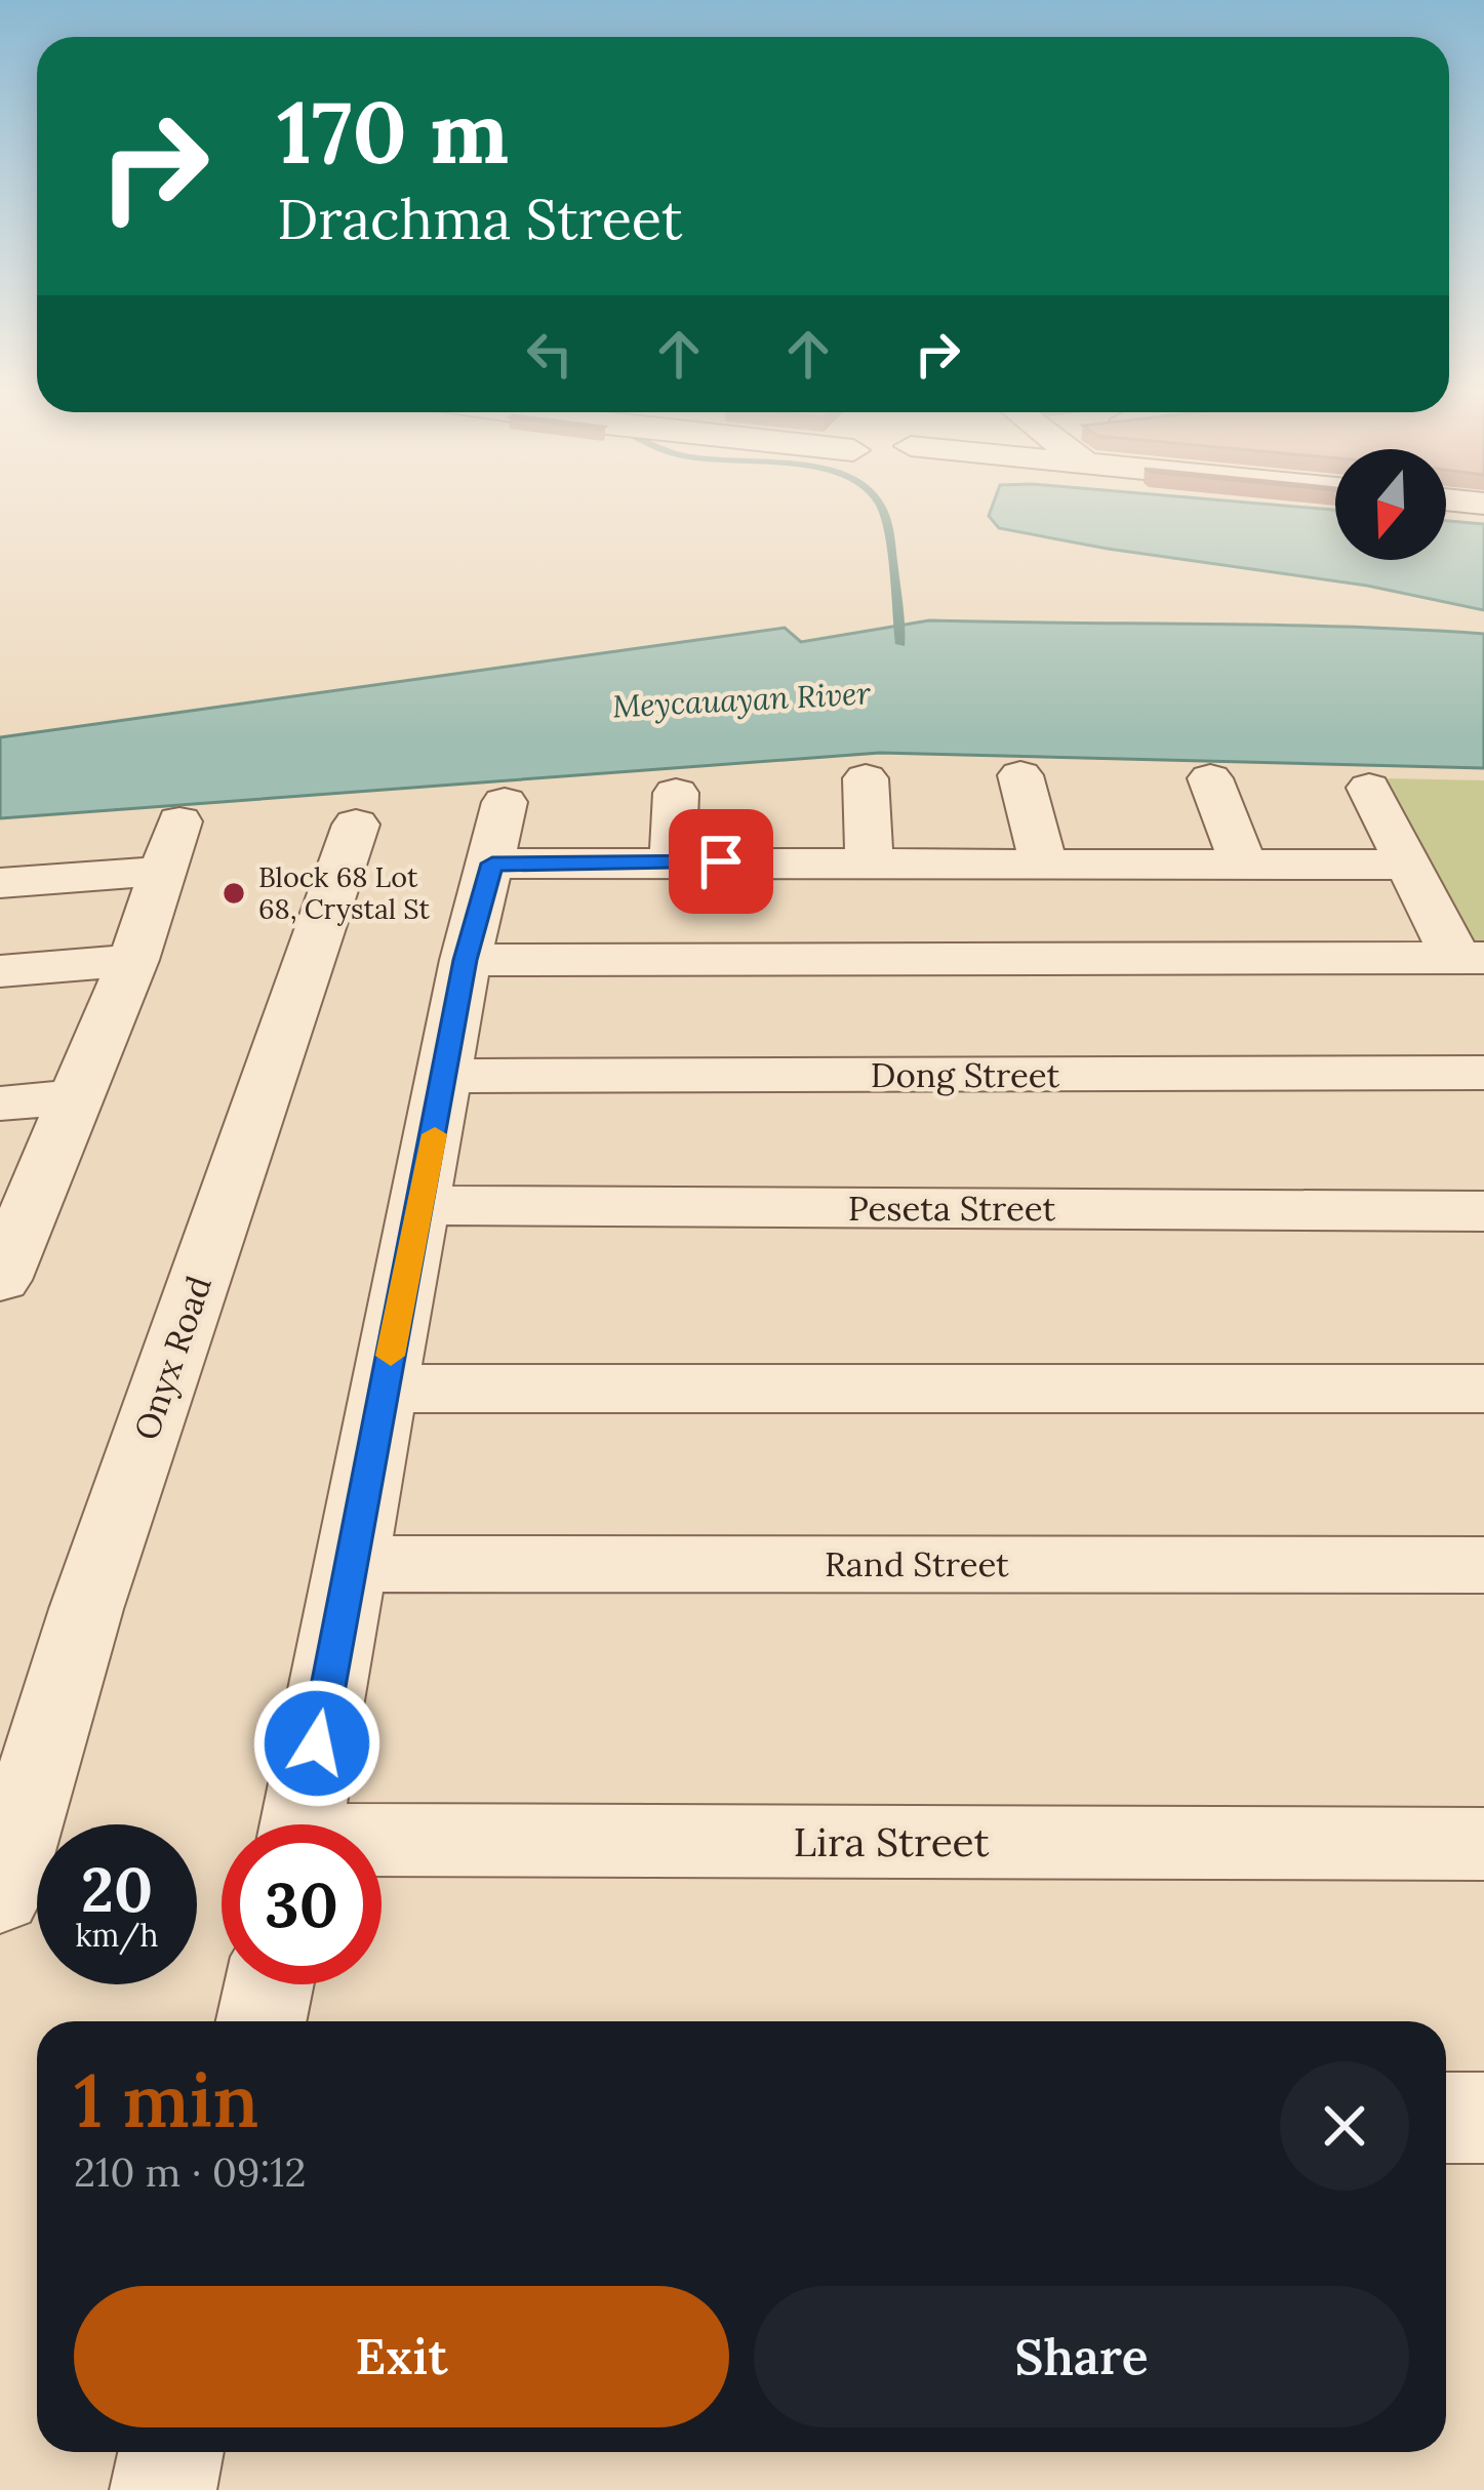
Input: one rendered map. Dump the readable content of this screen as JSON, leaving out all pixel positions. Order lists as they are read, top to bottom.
{
  "streets": {
    "street": [
      "Dong Street",
      "Peseta Street",
      "Onyx Road",
      "Rand Street",
      "Lira Street"
    ]
  },
  "water": ["Meycauayan River"],
  "places": ["Block 68 Lot 68, Crystal St"],
  "north": "bottom",
  "page": {
    "turn": ["170 m", "Drachma Street"],
    "speed": "20 km/h",
    "limit": "30",
    "heading": ["1 min", "210 m · 09:12"],
    "buttons": ["Exit", "Share"]
  }
}
